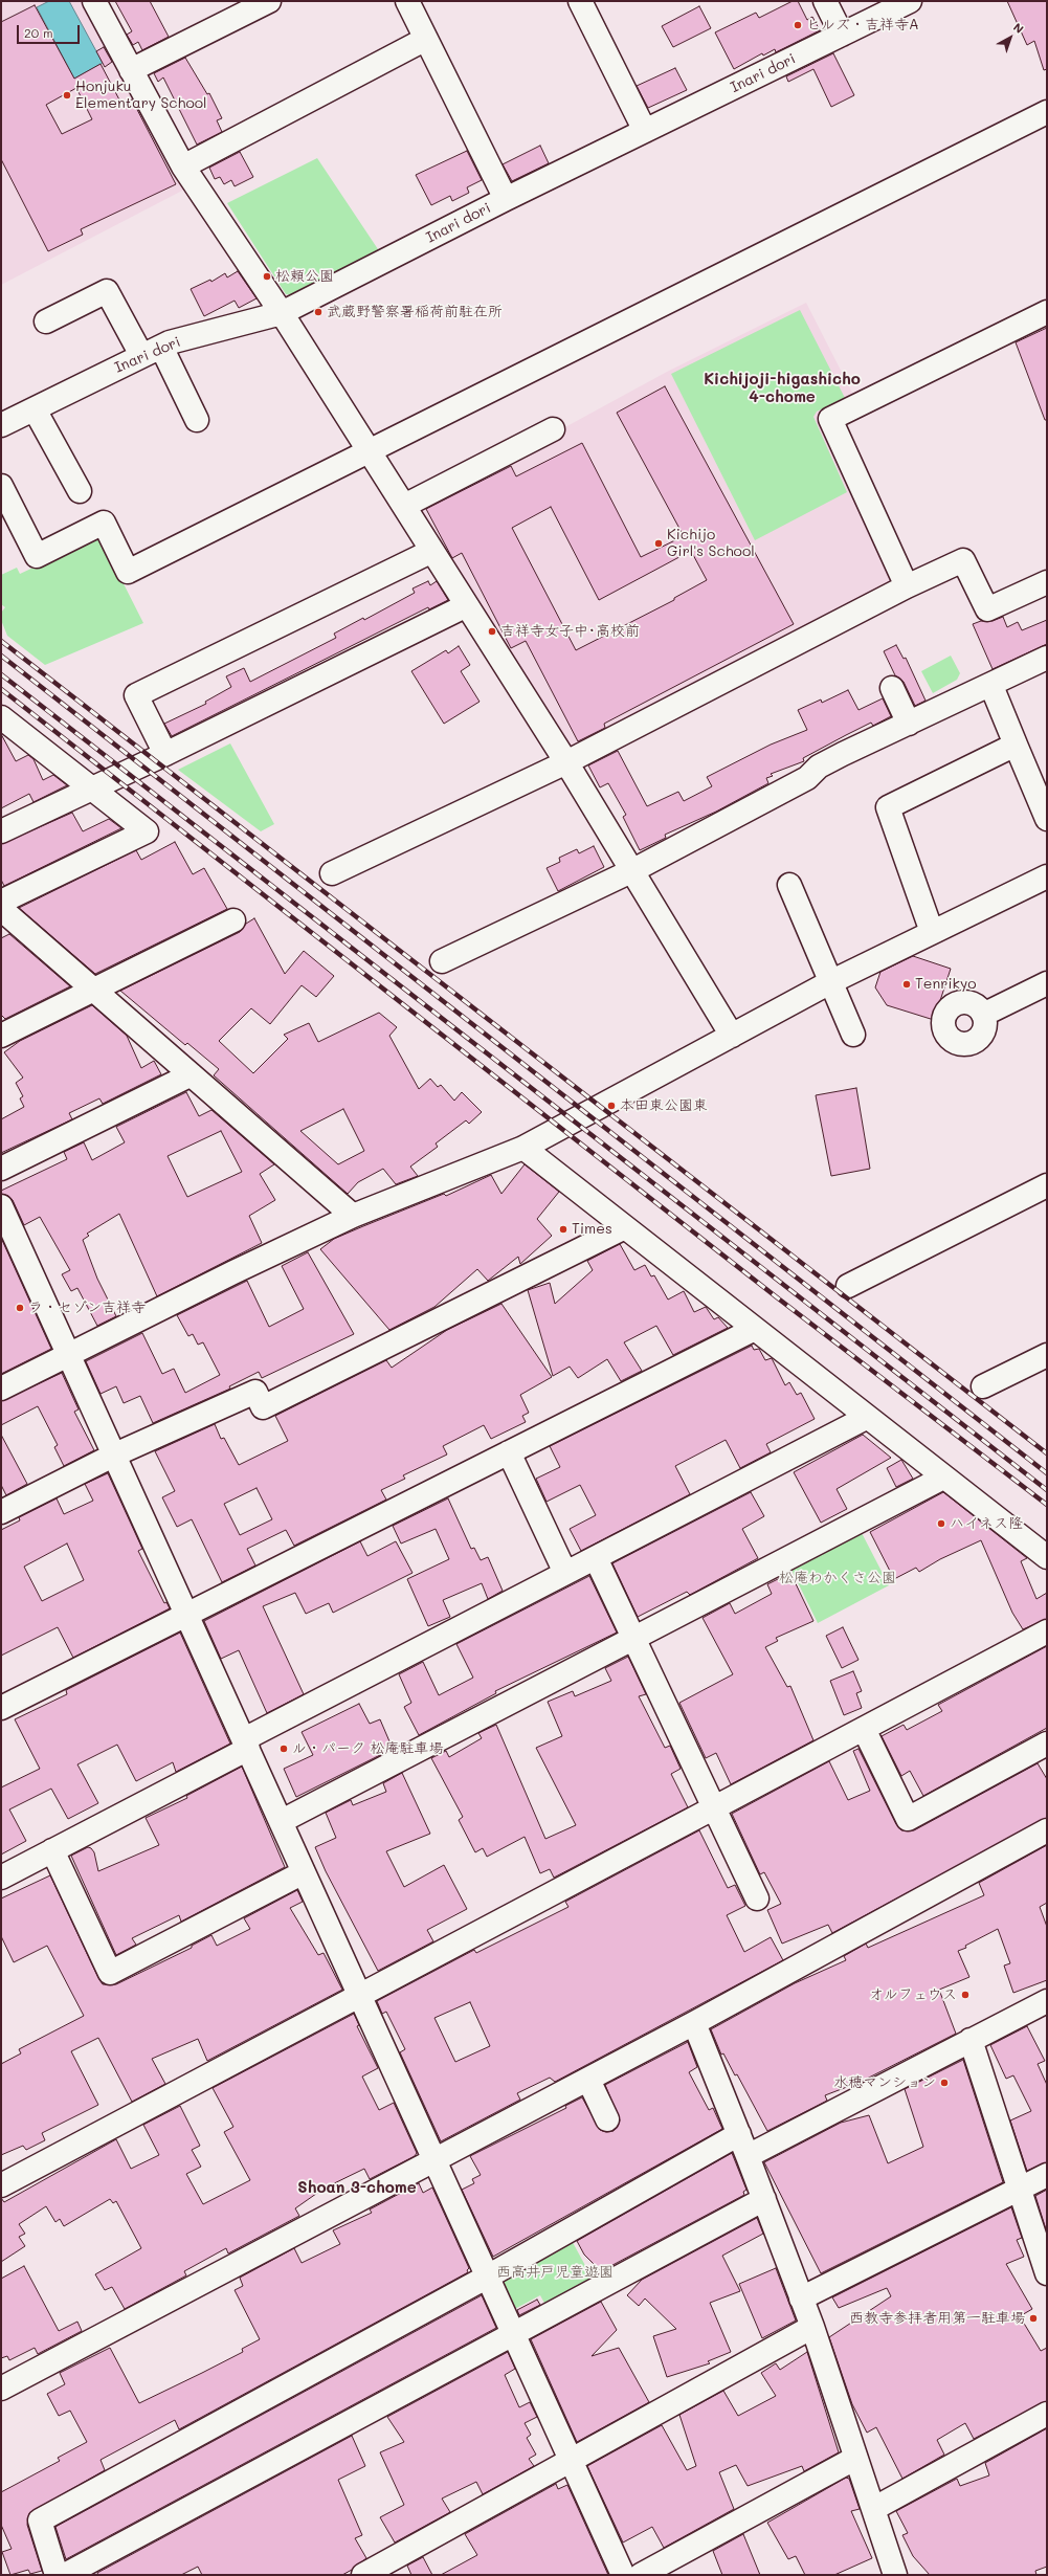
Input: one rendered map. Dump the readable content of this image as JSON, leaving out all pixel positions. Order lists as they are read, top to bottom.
{
  "streets": {
    "street": ["Inari dori"]
  },
  "districts": ["Kichijoji-higashicho 4-chome", "Shoan 3-chome"],
  "parks": ["松庵わかくさ公園", "西高井戸児童遊園"],
  "places": [
    "ヒルズ・吉祥寺A",
    "Honjuku Elementary School",
    "松頼公園",
    "武蔵野警察署稲荷前駐在所",
    "Kichijo Girl's School",
    "吉祥寺女子中･高校前",
    "Tenrikyo",
    "本田東公園東",
    "Times",
    "ラ・セゾン吉祥寺",
    "ハイネス隆",
    "ル・パーク 松庵駐車場",
    "オルフェウス",
    "水穂マンション",
    "西教寺参拝者用第一駐車場"
  ],
  "scale_bar": "20 m",
  "north": "top right"
}
